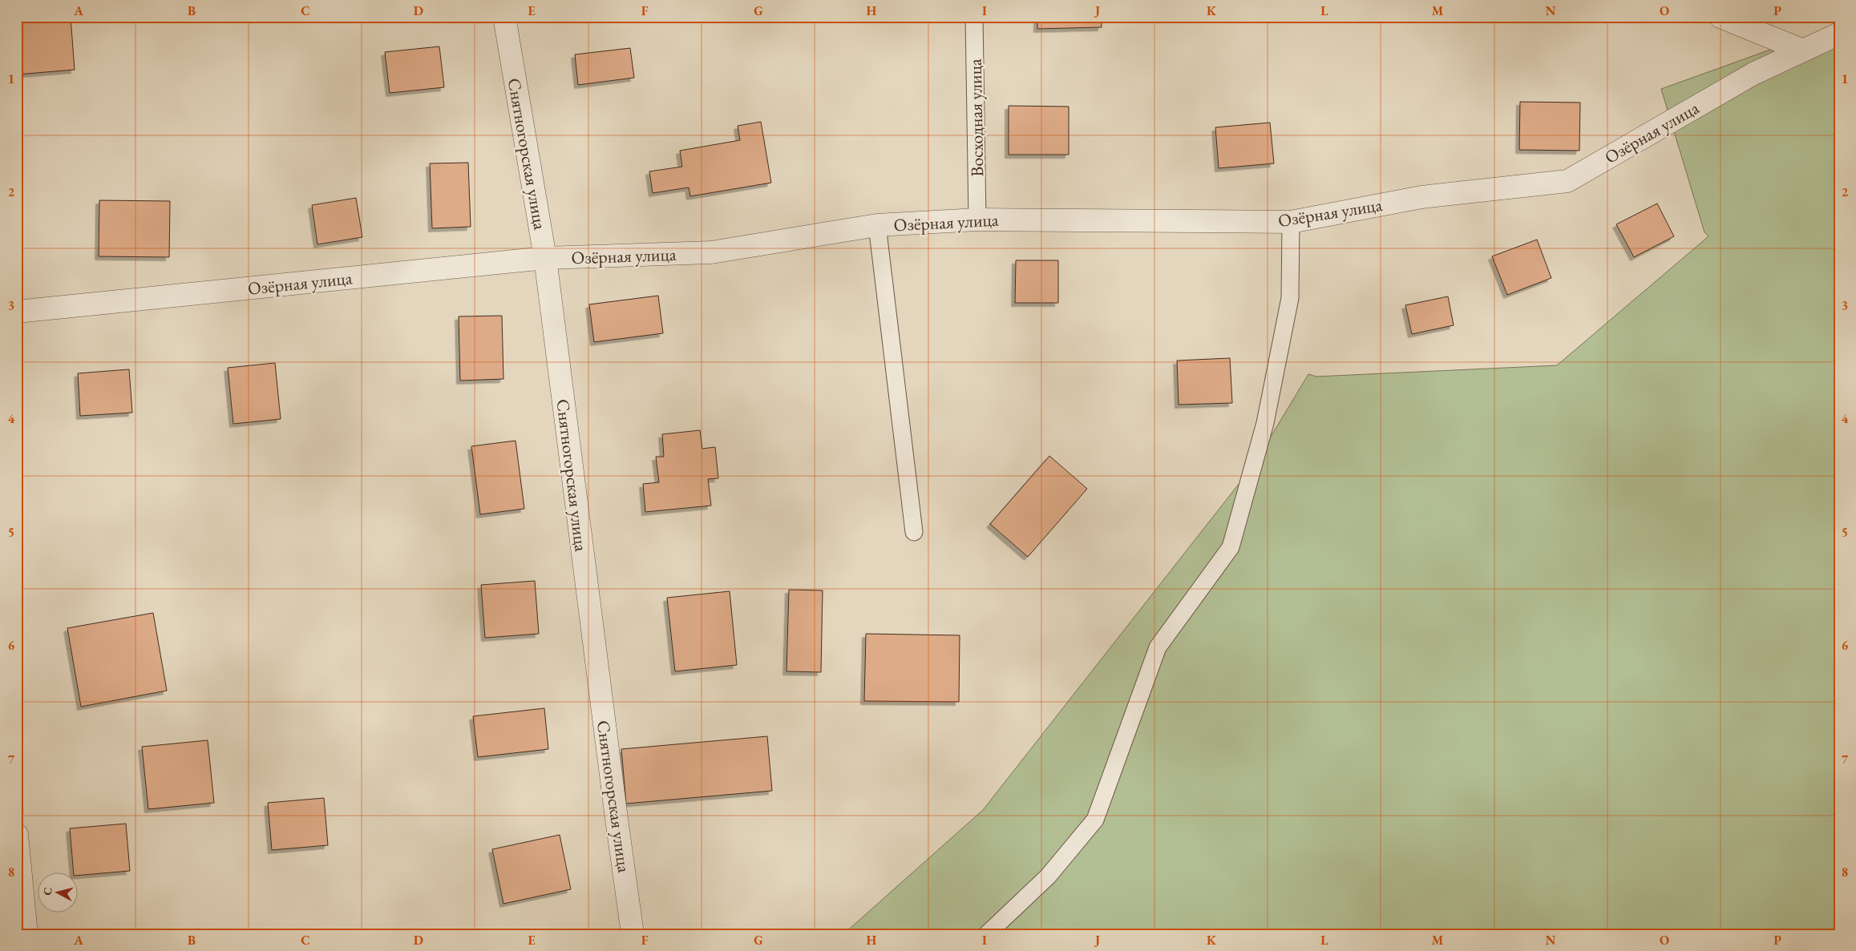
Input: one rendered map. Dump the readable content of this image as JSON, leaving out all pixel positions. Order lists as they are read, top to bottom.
{
  "streets": {
    "street": ["Озёрная улица", "Снятногорская улица"],
    "lane": ["Восходная улица"]
  },
  "crossings": [
    ["Восходная улица", "Озёрная улица"],
    ["Озёрная улица", "Снятногорская улица"]
  ],
  "north": "left",
  "grid": {
    "columns": [
      "A",
      "B",
      "C",
      "D",
      "E",
      "F",
      "G",
      "H",
      "I",
      "J",
      "K",
      "L",
      "M",
      "N",
      "O",
      "P"
    ],
    "rows": [
      "1",
      "2",
      "3",
      "4",
      "5",
      "6",
      "7",
      "8"
    ]
  }
}
